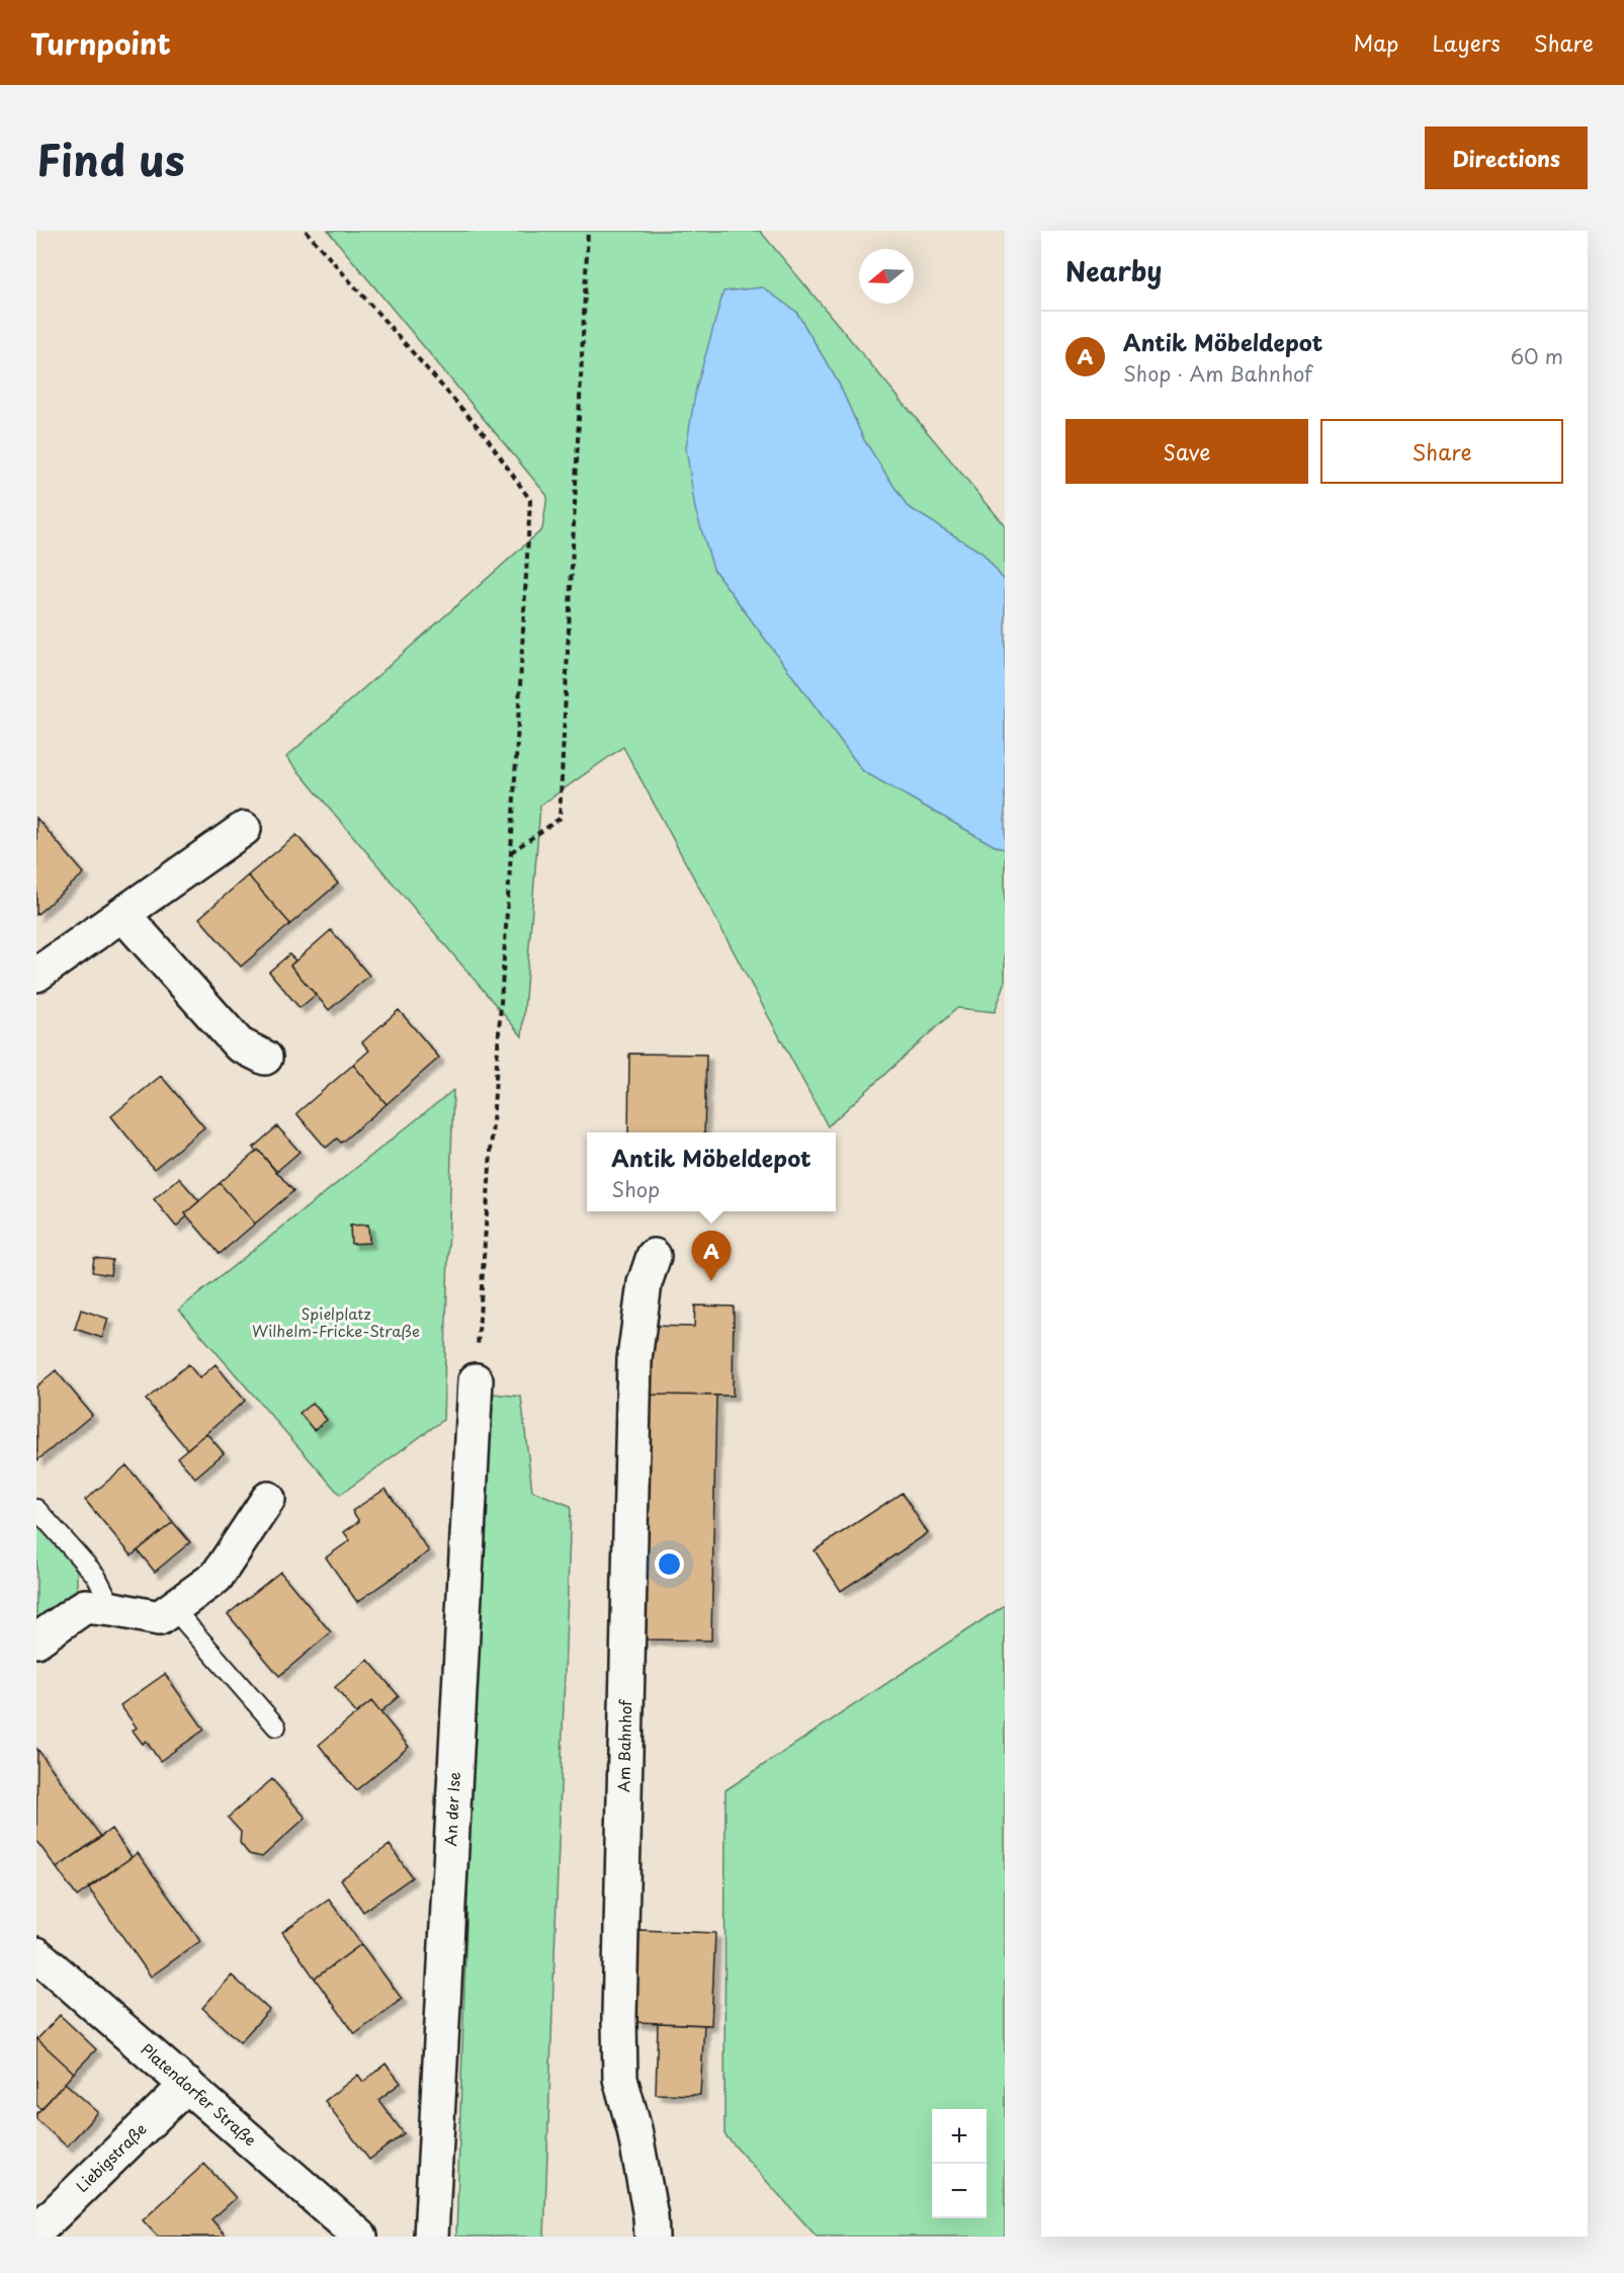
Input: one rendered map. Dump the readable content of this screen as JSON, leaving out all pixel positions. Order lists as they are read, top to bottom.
{
  "streets": {
    "street": [
      "Am Bahnhof",
      "An der Ise",
      "Platendorfer Straße",
      "Liebigstraße"
    ]
  },
  "crossings": [
    ["Platendorfer Straße", "Liebigstraße"]
  ],
  "parks": ["Spielplatz Wilhelm-Fricke-Straße"],
  "north": "left",
  "page": {
    "header": "Turnpoint",
    "nav": ["Map", "Layers", "Share"],
    "title": "Find us",
    "buttons": [
      "Directions",
      ["Save", "Share"]
    ],
    "heading": "Nearby",
    "list": [
      {
        "mark": "A",
        "name": "Antik Möbeldepot",
        "note": "Shop · Am Bahnhof",
        "value": "60 m"
      }
    ],
    "popup": ["Antik Möbeldepot", "Shop"],
    "pins": "A",
    "map_buttons": ["+", "−"]
  }
}
